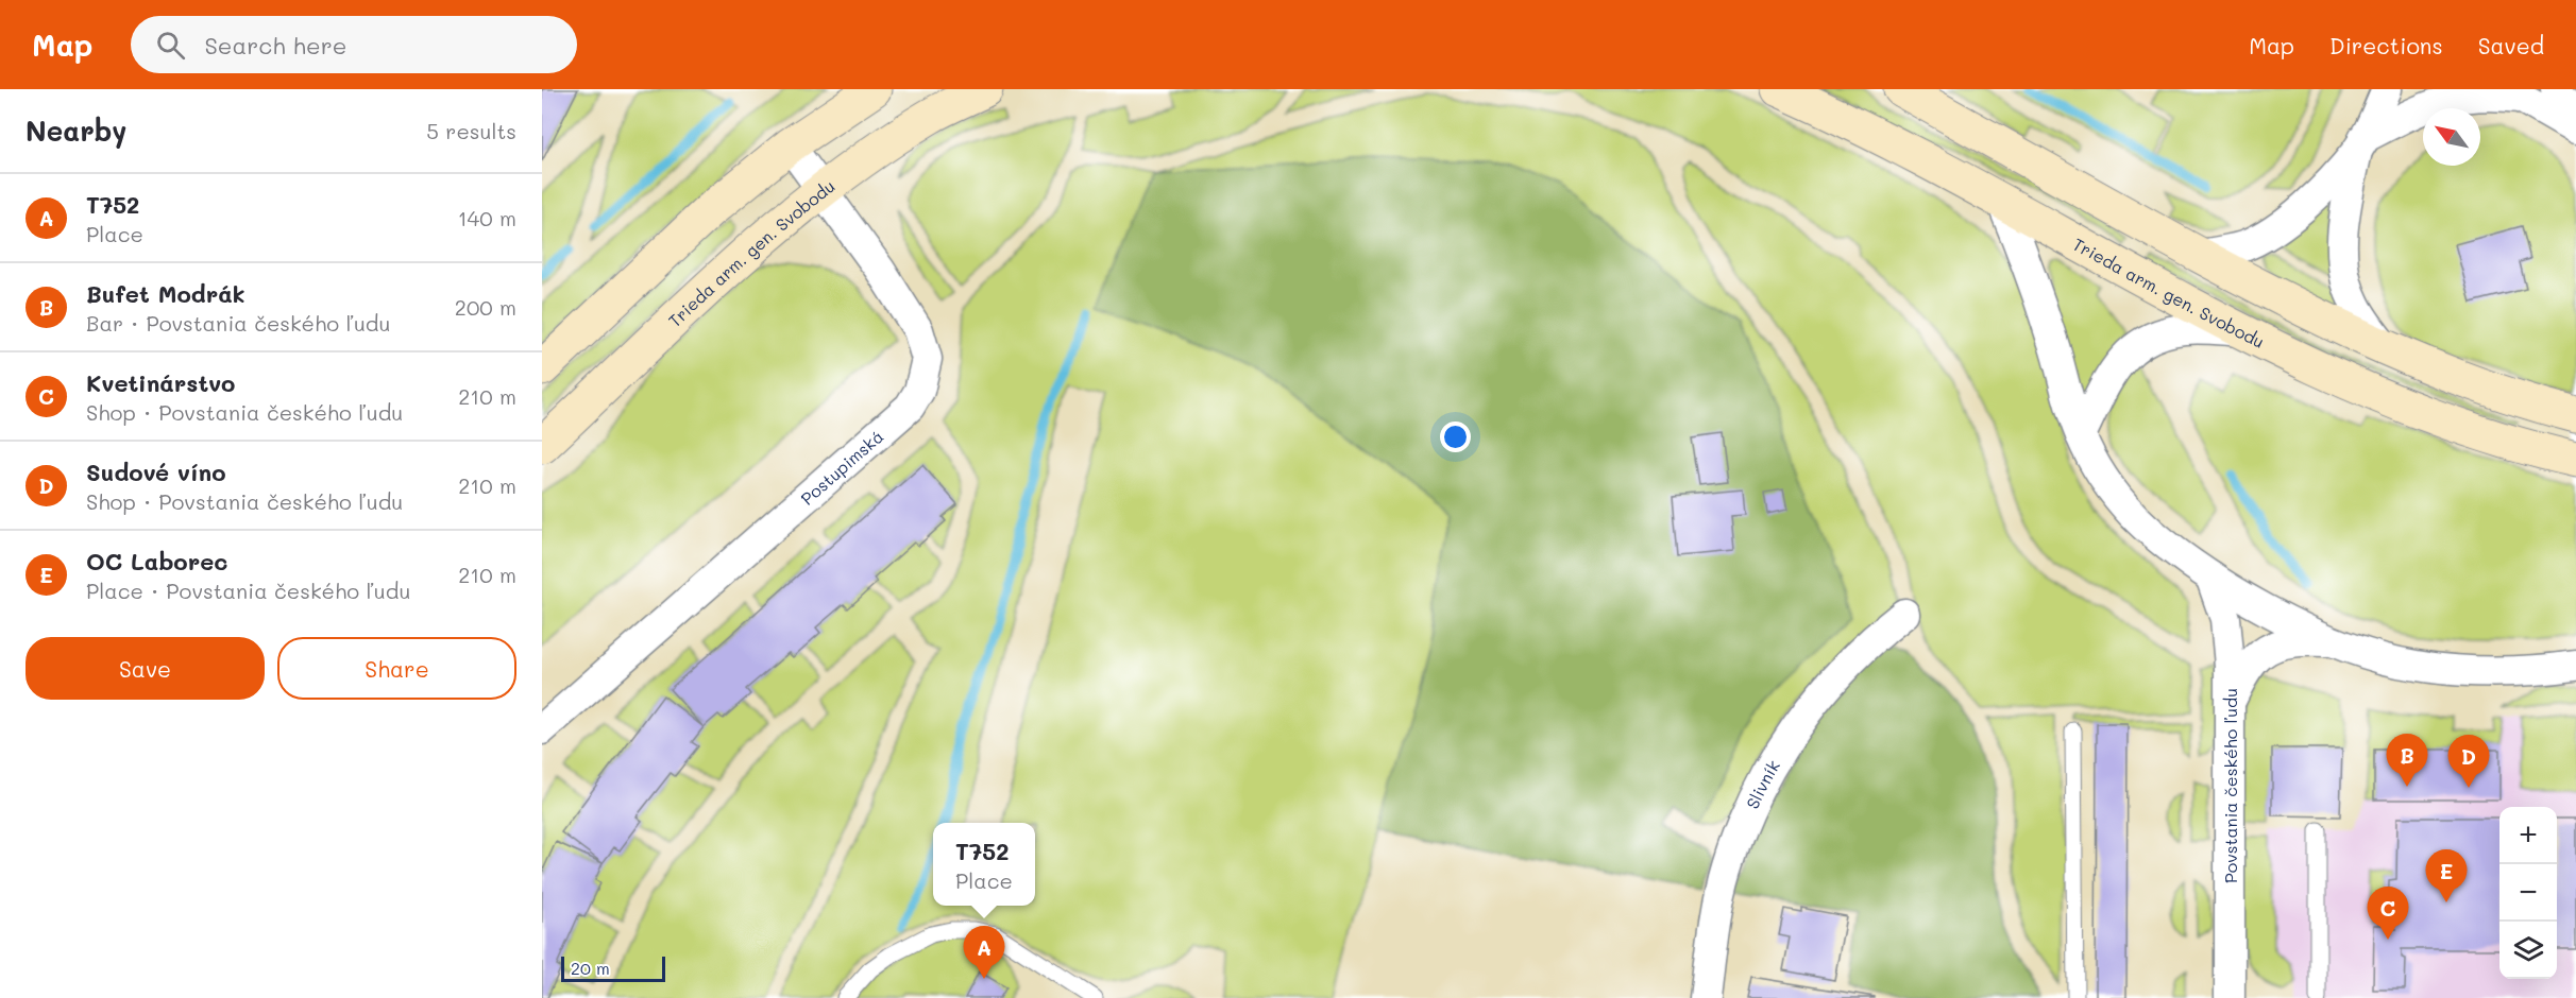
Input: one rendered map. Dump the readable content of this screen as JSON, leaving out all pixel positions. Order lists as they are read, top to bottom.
{
  "streets": {
    "street": [
      "Trieda arm. gen. Svobodu",
      "Postupimská",
      "Slivník",
      "Povstania českého ľudu"
    ]
  },
  "crossings": [
    ["Trieda arm. gen. Svobodu", "Postupimská"]
  ],
  "scale_bar": "20 m",
  "north": "top left",
  "page": {
    "header": "Map",
    "search": "Search here",
    "nav": ["Map", "Directions", "Saved"],
    "heading": ["Nearby", "5 results"],
    "list": [
      {
        "mark": "A",
        "name": "T752",
        "note": "Place",
        "value": "140 m"
      },
      {
        "mark": "B",
        "name": "Bufet Modrák",
        "note": "Bar · Povstania českého ľudu",
        "value": "200 m"
      },
      {
        "mark": "C",
        "name": "Kvetinárstvo",
        "note": "Shop · Povstania českého ľudu",
        "value": "210 m"
      },
      {
        "mark": "D",
        "name": "Sudové víno",
        "note": "Shop · Povstania českého ľudu",
        "value": "210 m"
      },
      {
        "mark": "E",
        "name": "OC Laborec",
        "note": "Place · Povstania českého ľudu",
        "value": "210 m"
      }
    ],
    "buttons": ["Save", "Share"],
    "pins": [
      "B",
      "D",
      "E",
      "C",
      "A"
    ],
    "map_buttons": ["+", "−"],
    "popup": ["T752", "Place"],
    "scale": "20 m"
  }
}
